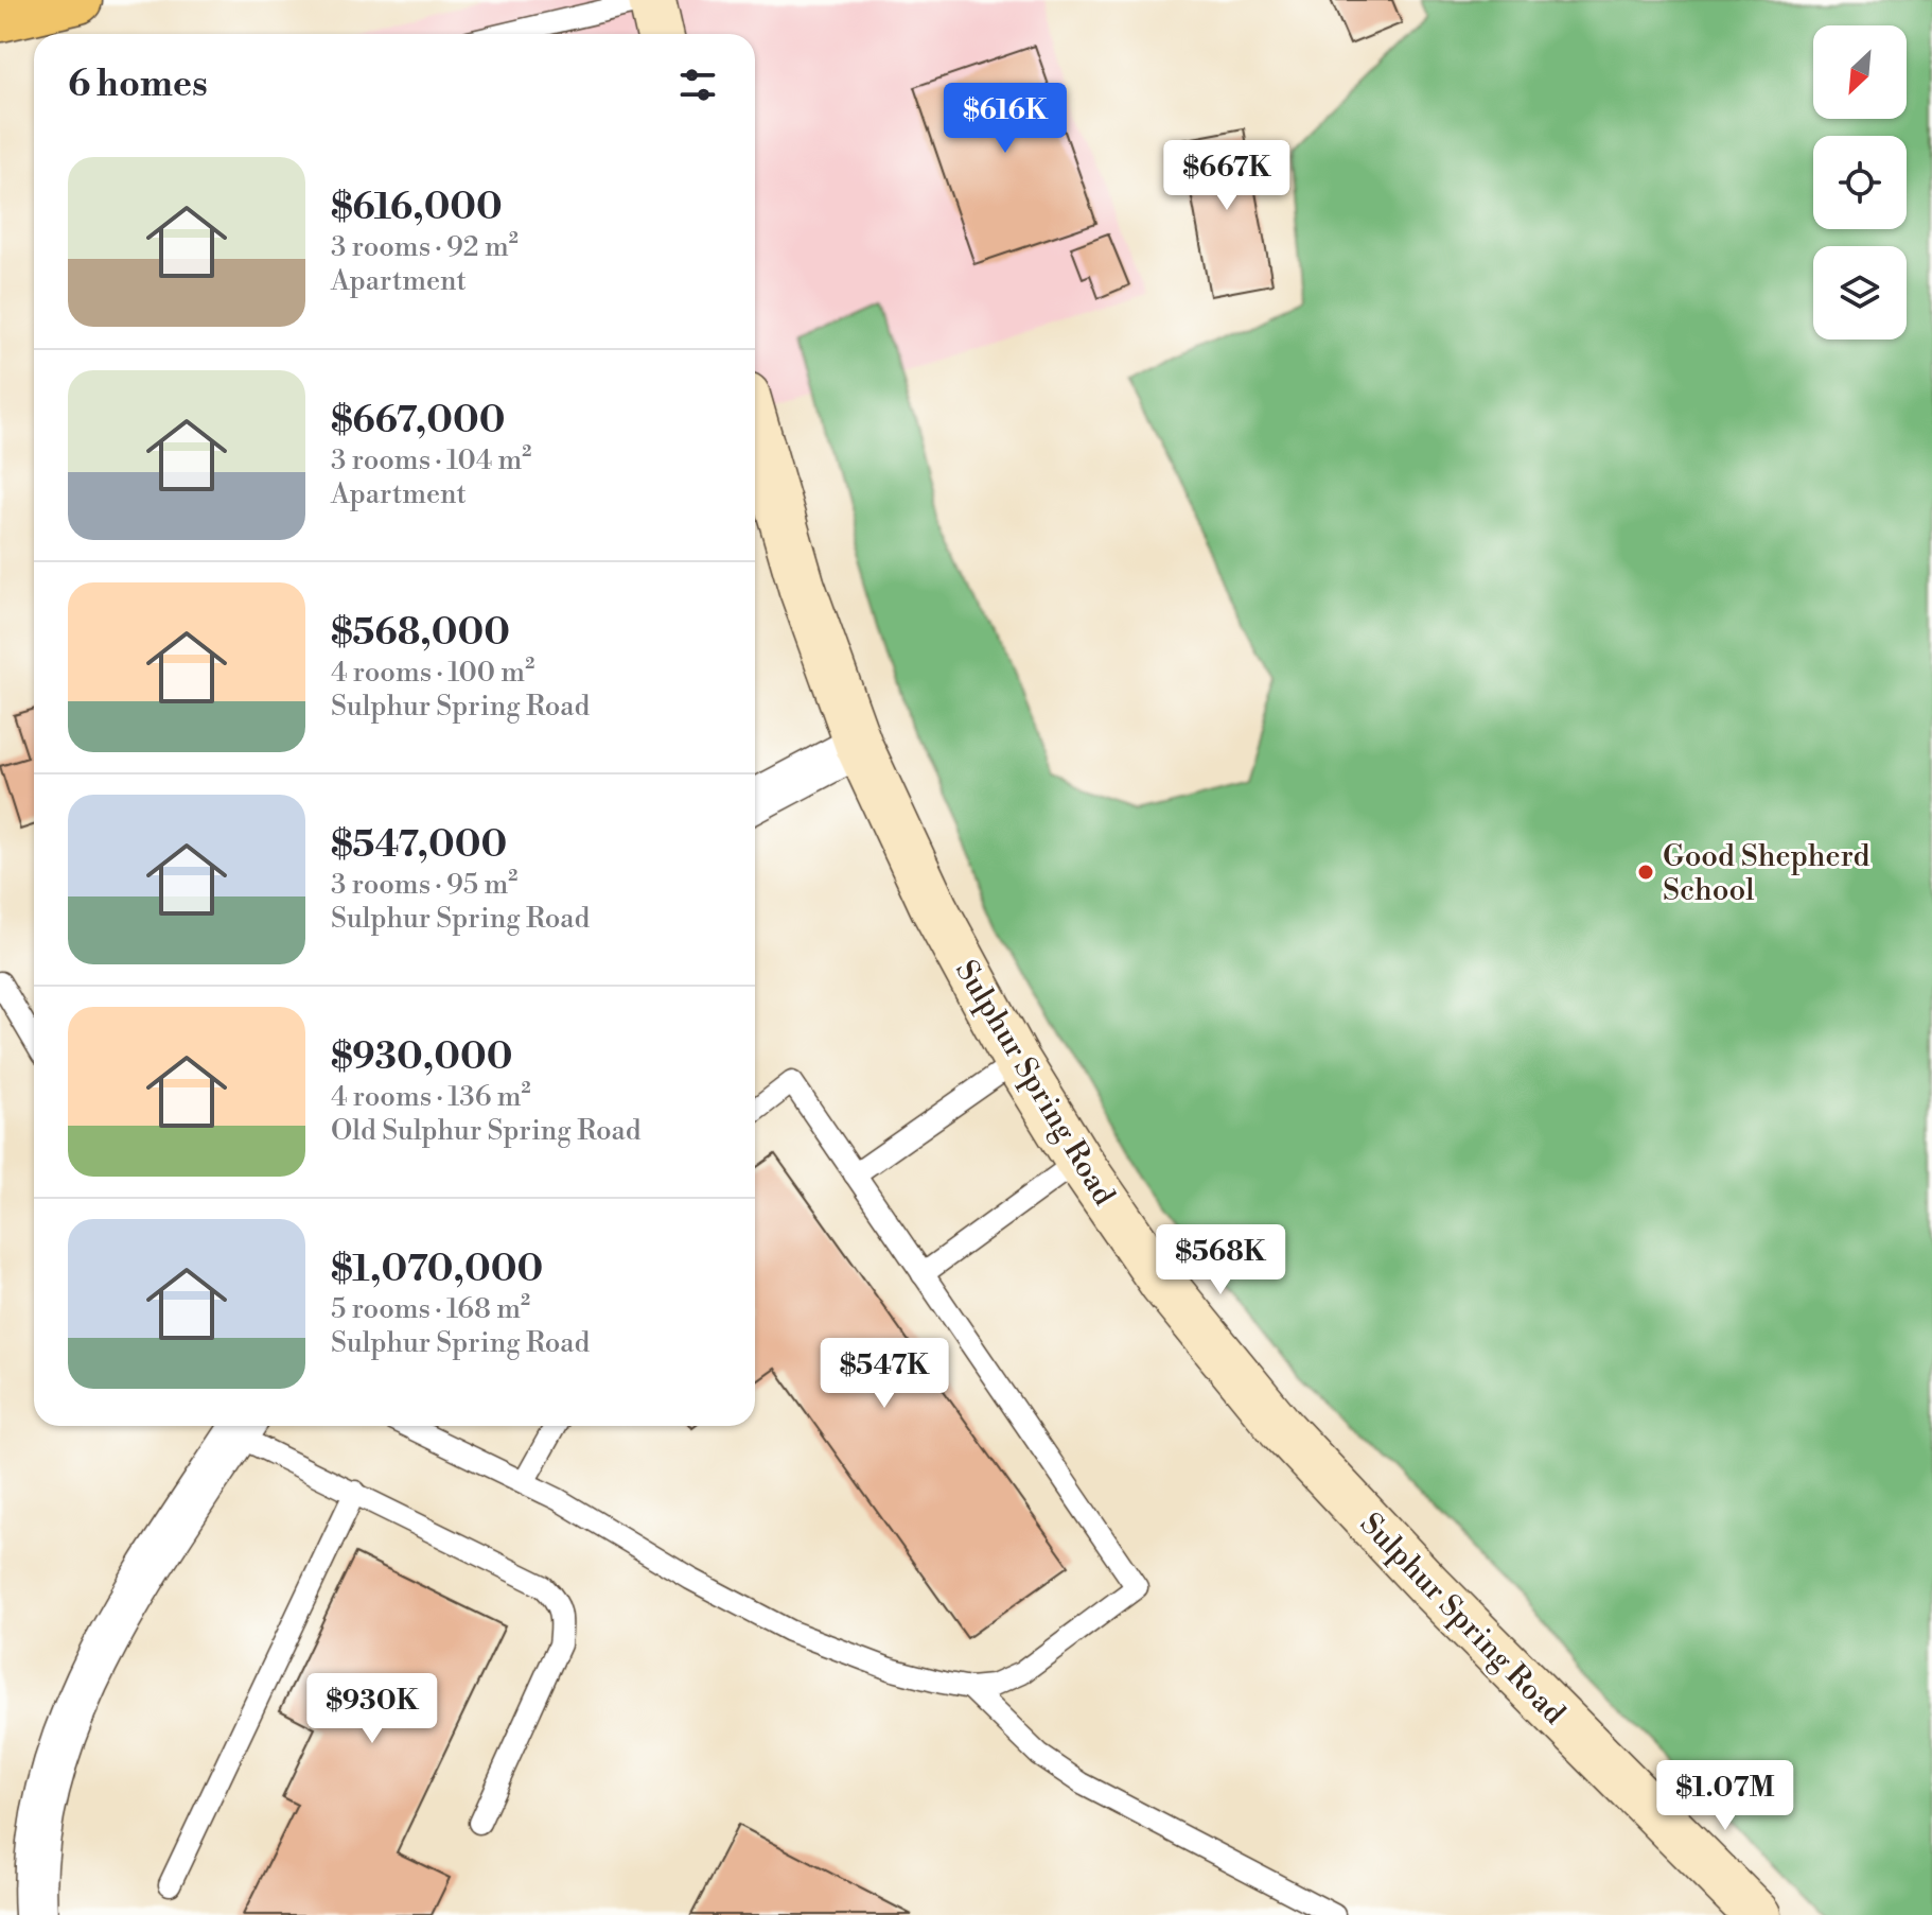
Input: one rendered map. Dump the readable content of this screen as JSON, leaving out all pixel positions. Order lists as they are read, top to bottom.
{
  "streets": {
    "main road": ["Sulphur Spring Road"]
  },
  "places": ["Good Shepherd School"],
  "north": "bottom left",
  "page": {
    "heading": "6 homes",
    "price": [
      "$616K",
      "$667K",
      "$568K",
      "$547K",
      "$930K",
      "$1.07M"
    ],
    "list": [
      {
        "name": "$616,000",
        "note": "3 rooms · 92 m² · Apartment"
      },
      {
        "name": "$667,000",
        "note": "3 rooms · 104 m² · Apartment"
      },
      {
        "name": "$568,000",
        "note": "4 rooms · 100 m² · Sulphur Spring Road"
      },
      {
        "name": "$547,000",
        "note": "3 rooms · 95 m² · Sulphur Spring Road"
      },
      {
        "name": "$930,000",
        "note": "4 rooms · 136 m² · Old Sulphur Spring Road"
      },
      {
        "name": "$1,070,000",
        "note": "5 rooms · 168 m² · Sulphur Spring Road"
      }
    ]
  }
}
